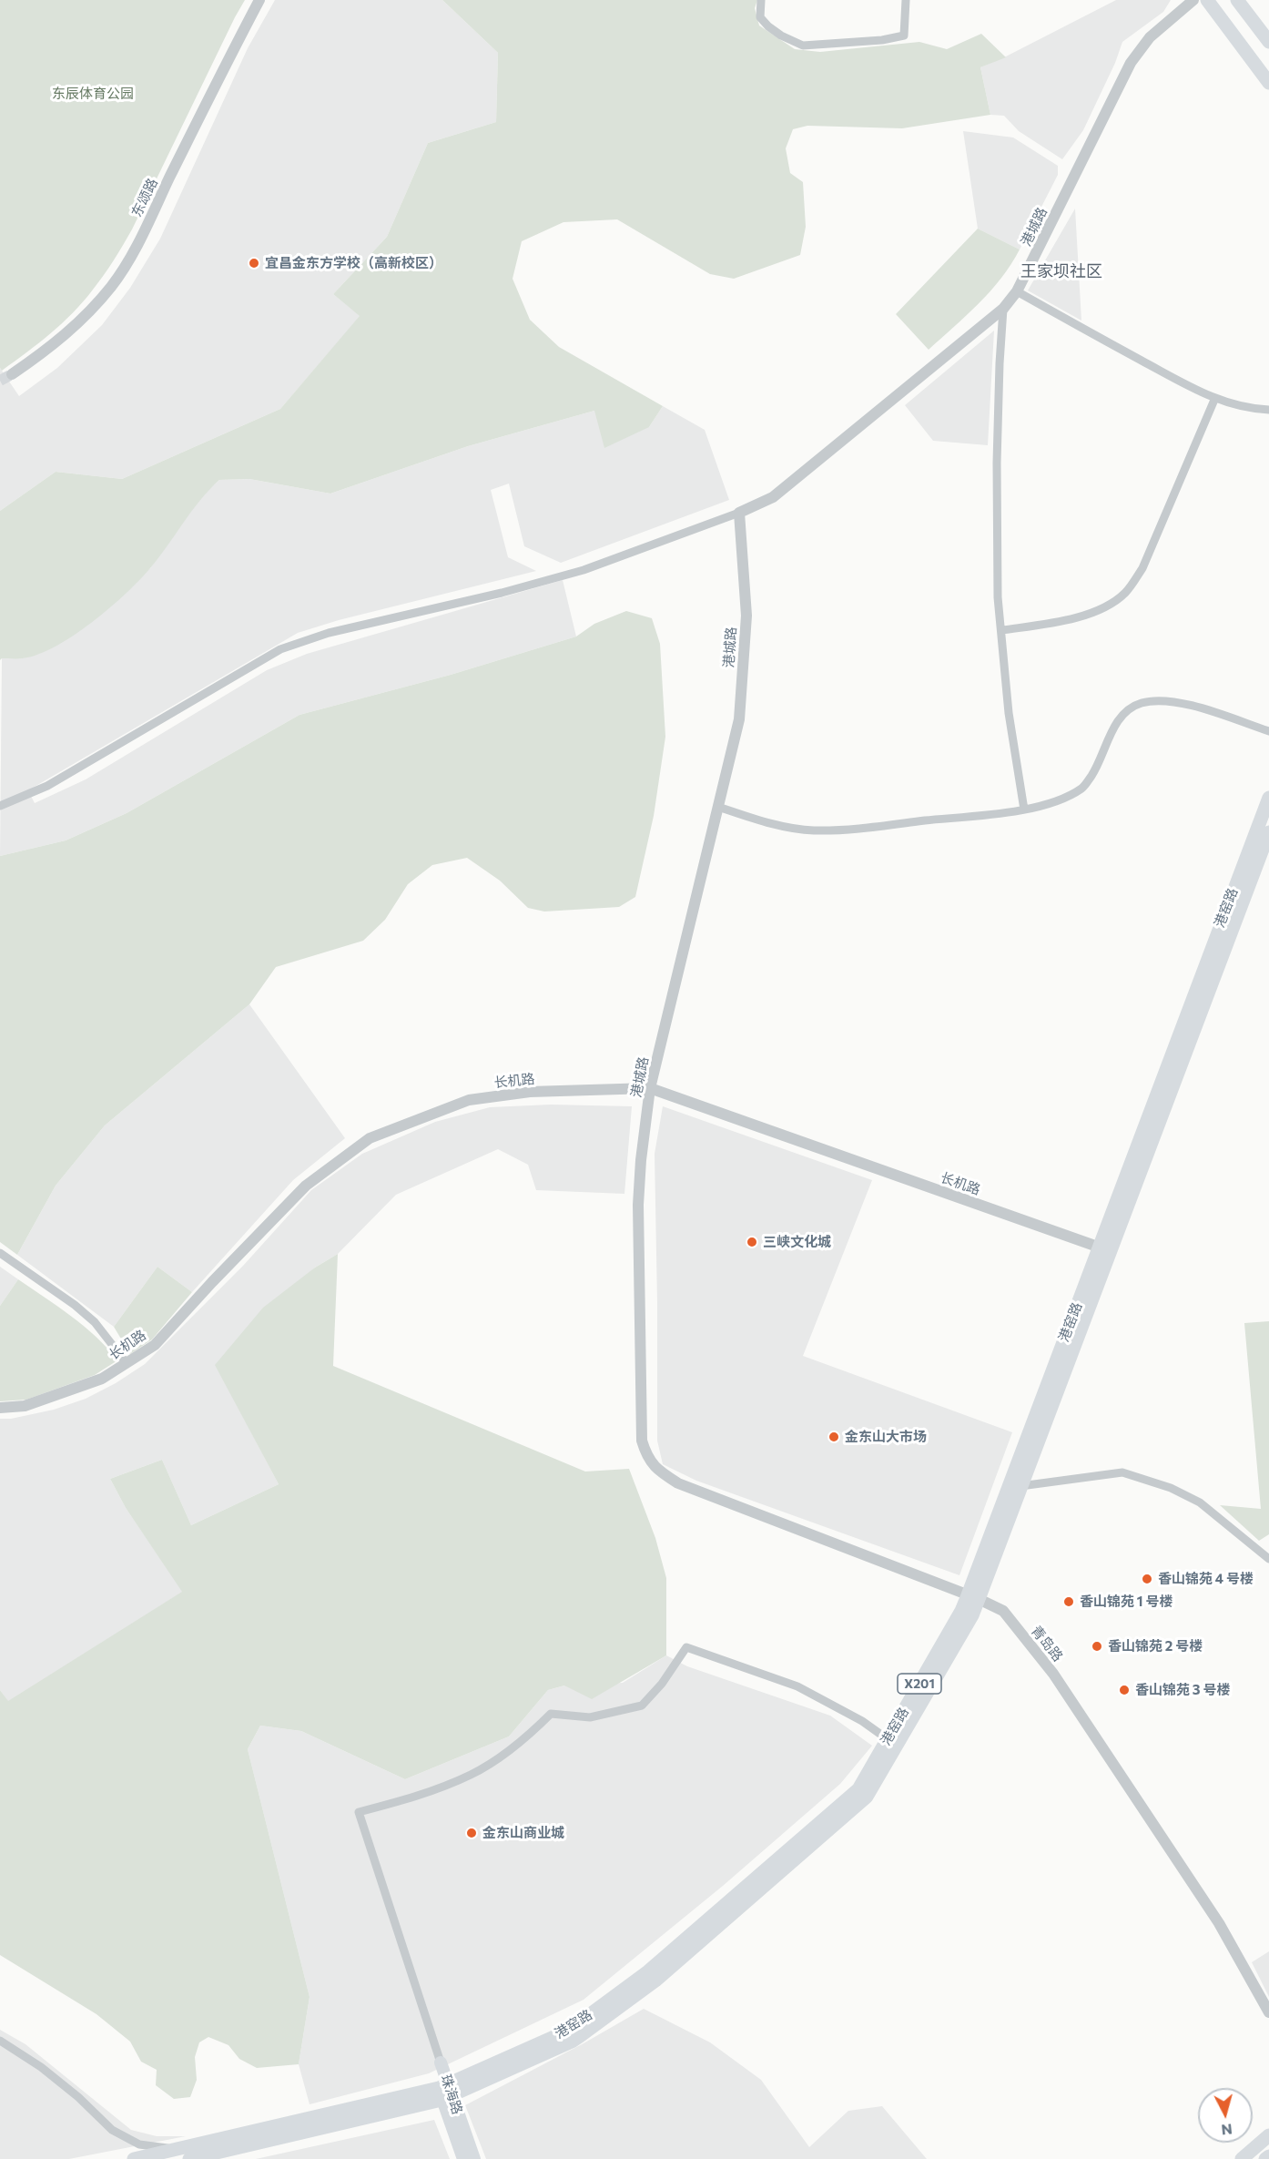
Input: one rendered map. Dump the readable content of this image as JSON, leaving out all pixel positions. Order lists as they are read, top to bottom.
{
  "streets": {
    "main road": ["港窑路", "X201", "珠海路"],
    "street": [
      "东颂路",
      "港城路",
      "长机路",
      "青岛路"
    ]
  },
  "crossings": [
    ["港城路", "长机路"],
    ["港城路", "青岛路"],
    ["港窑路", "长机路"],
    ["港窑路", "青岛路"],
    ["港窑路", "珠海路"]
  ],
  "districts": ["王家坝社区"],
  "parks": ["东辰体育公园"],
  "places": [
    "宜昌金东方学校（高新校区）",
    "三峡文化城",
    "金东山大市场",
    "香山锦苑 4 号楼",
    "香山锦苑 1 号楼",
    "香山锦苑 2 号楼",
    "香山锦苑 3 号楼",
    "金东山商业城"
  ],
  "north": "bottom"
}
